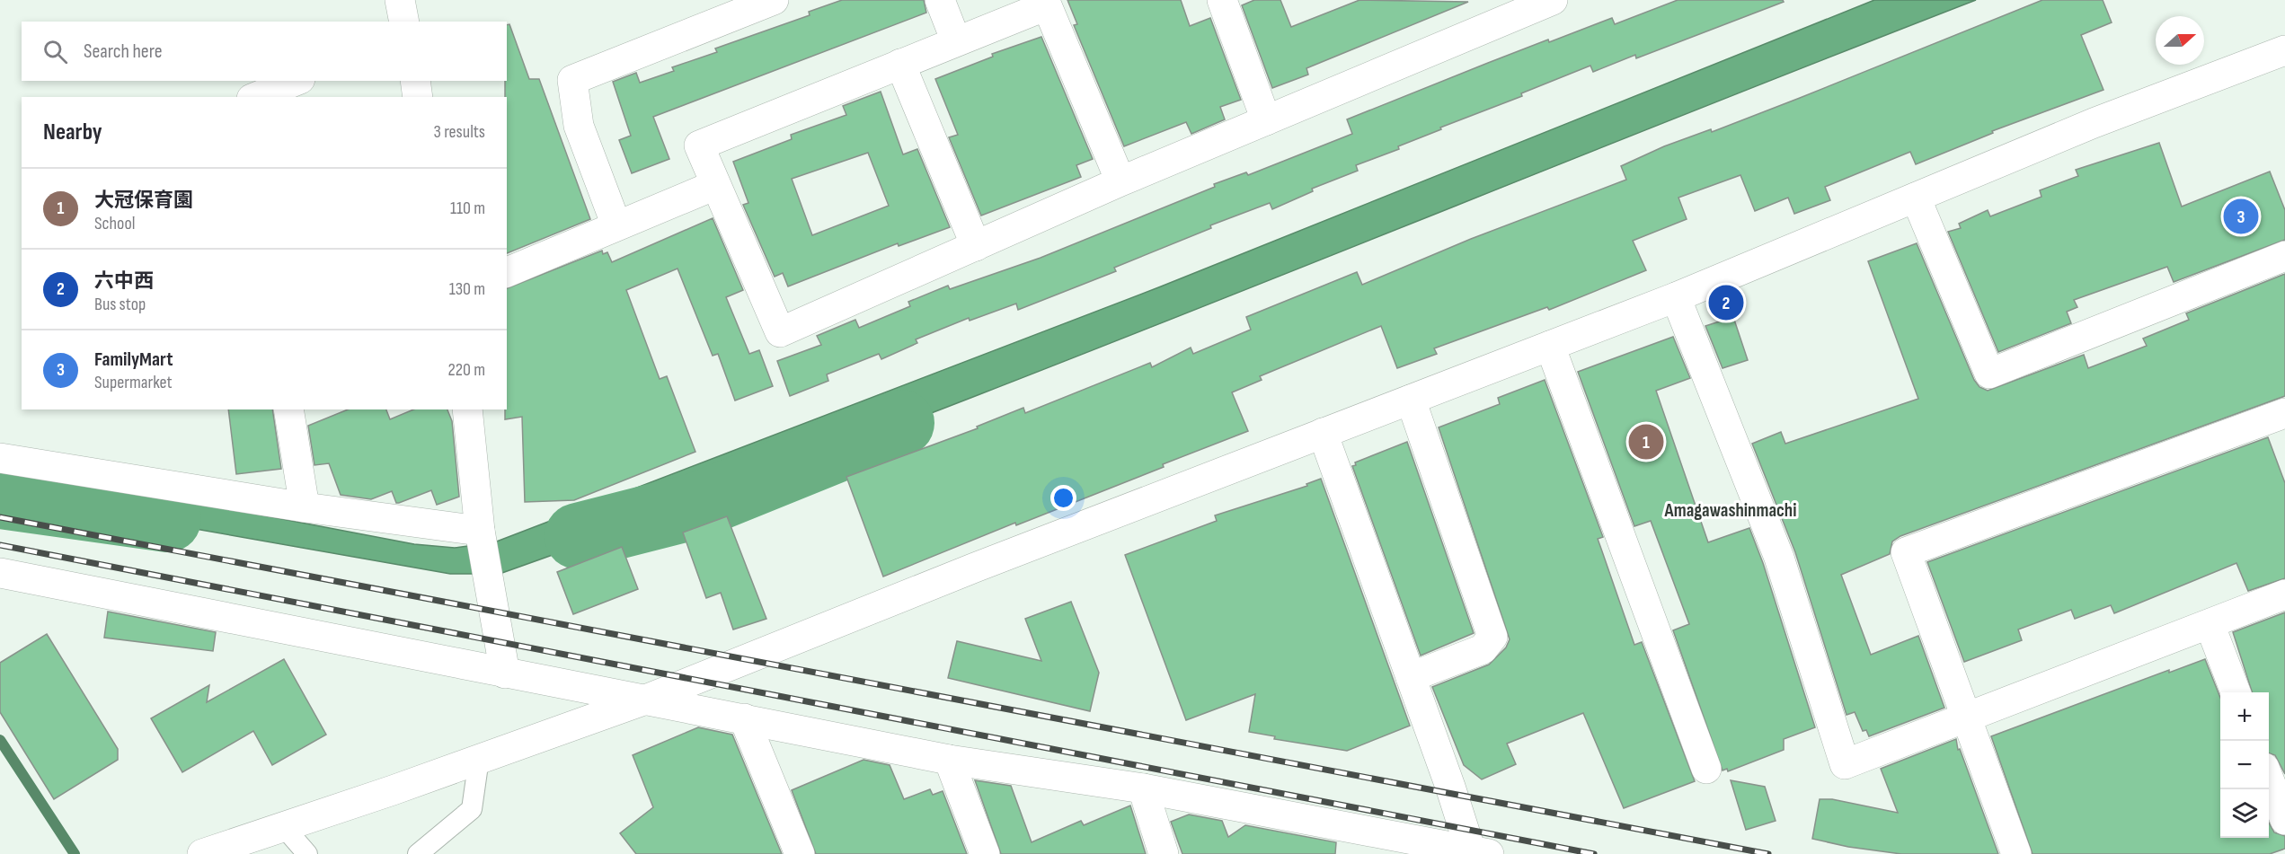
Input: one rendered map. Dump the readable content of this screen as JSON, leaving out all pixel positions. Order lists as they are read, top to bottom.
{
  "districts": ["Amagawashinmachi"],
  "north": "right",
  "page": {
    "search": "Search here",
    "heading": ["Nearby", "3 results"],
    "list": [
      {
        "mark": "1",
        "name": "大冠保育園",
        "note": "School",
        "value": "110 m"
      },
      {
        "mark": "2",
        "name": "六中西",
        "note": "Bus stop",
        "value": "130 m"
      },
      {
        "mark": "3",
        "name": "FamilyMart",
        "note": "Supermarket",
        "value": "220 m"
      }
    ],
    "pins": ["3", "2", "1"],
    "map_buttons": ["+", "−"]
  }
}
